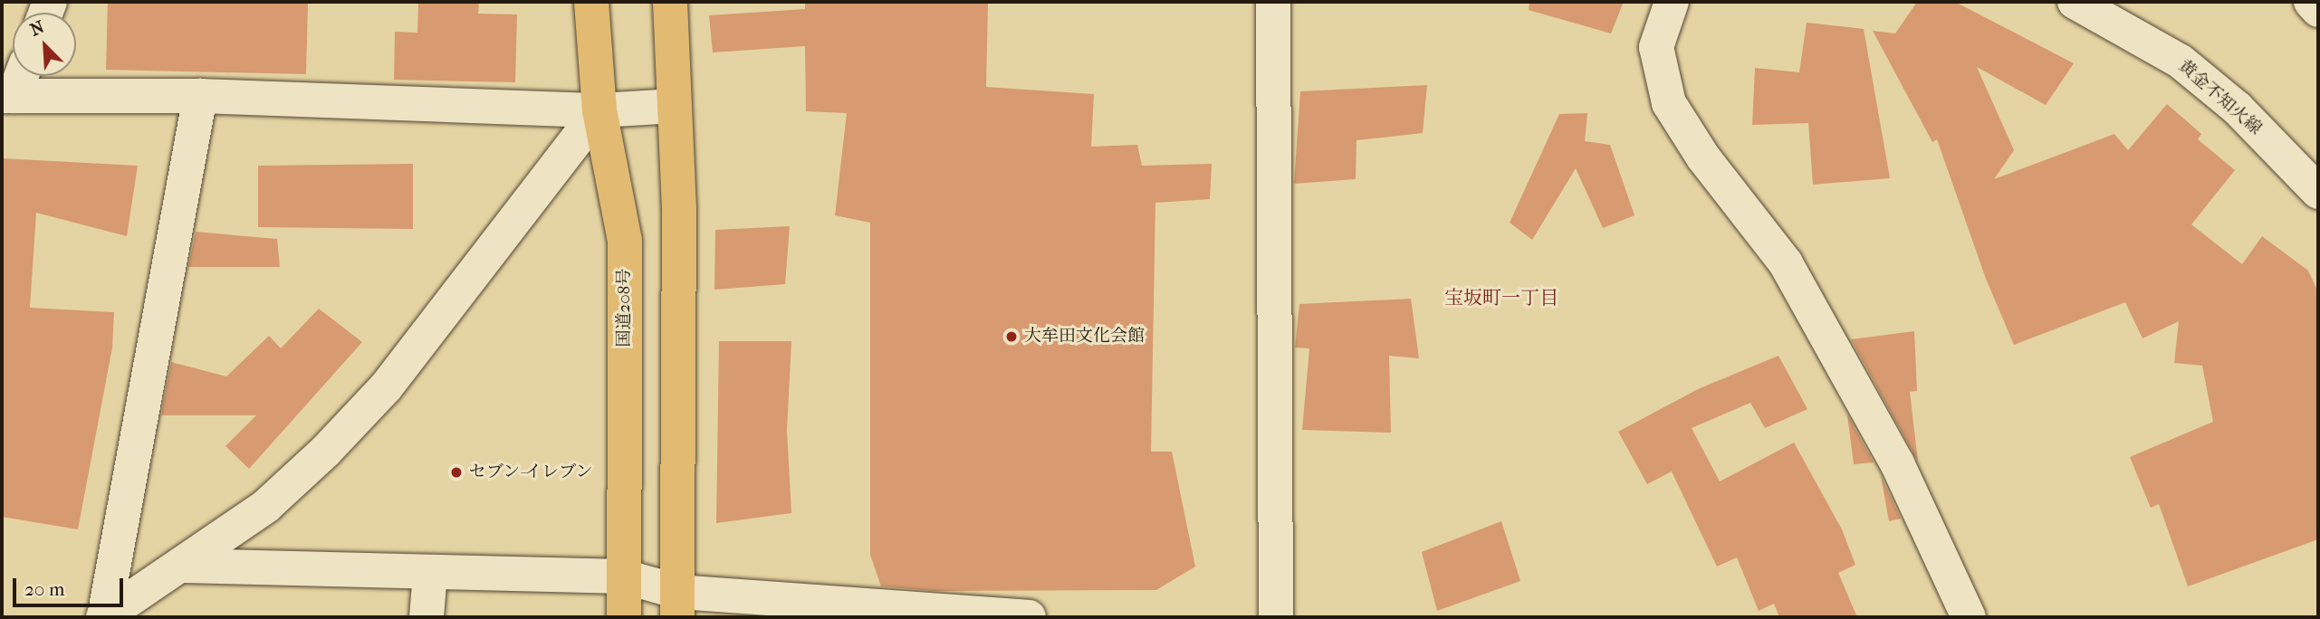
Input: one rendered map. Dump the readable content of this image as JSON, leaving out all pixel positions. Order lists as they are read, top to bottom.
{
  "streets": {
    "highway": ["国道208号"],
    "street": ["黄金不知火線"]
  },
  "districts": ["宝坂町一丁目"],
  "places": ["大牟田文化会館", "セブン-イレブン"],
  "scale_bar": "20 m",
  "north": "top left"
}
